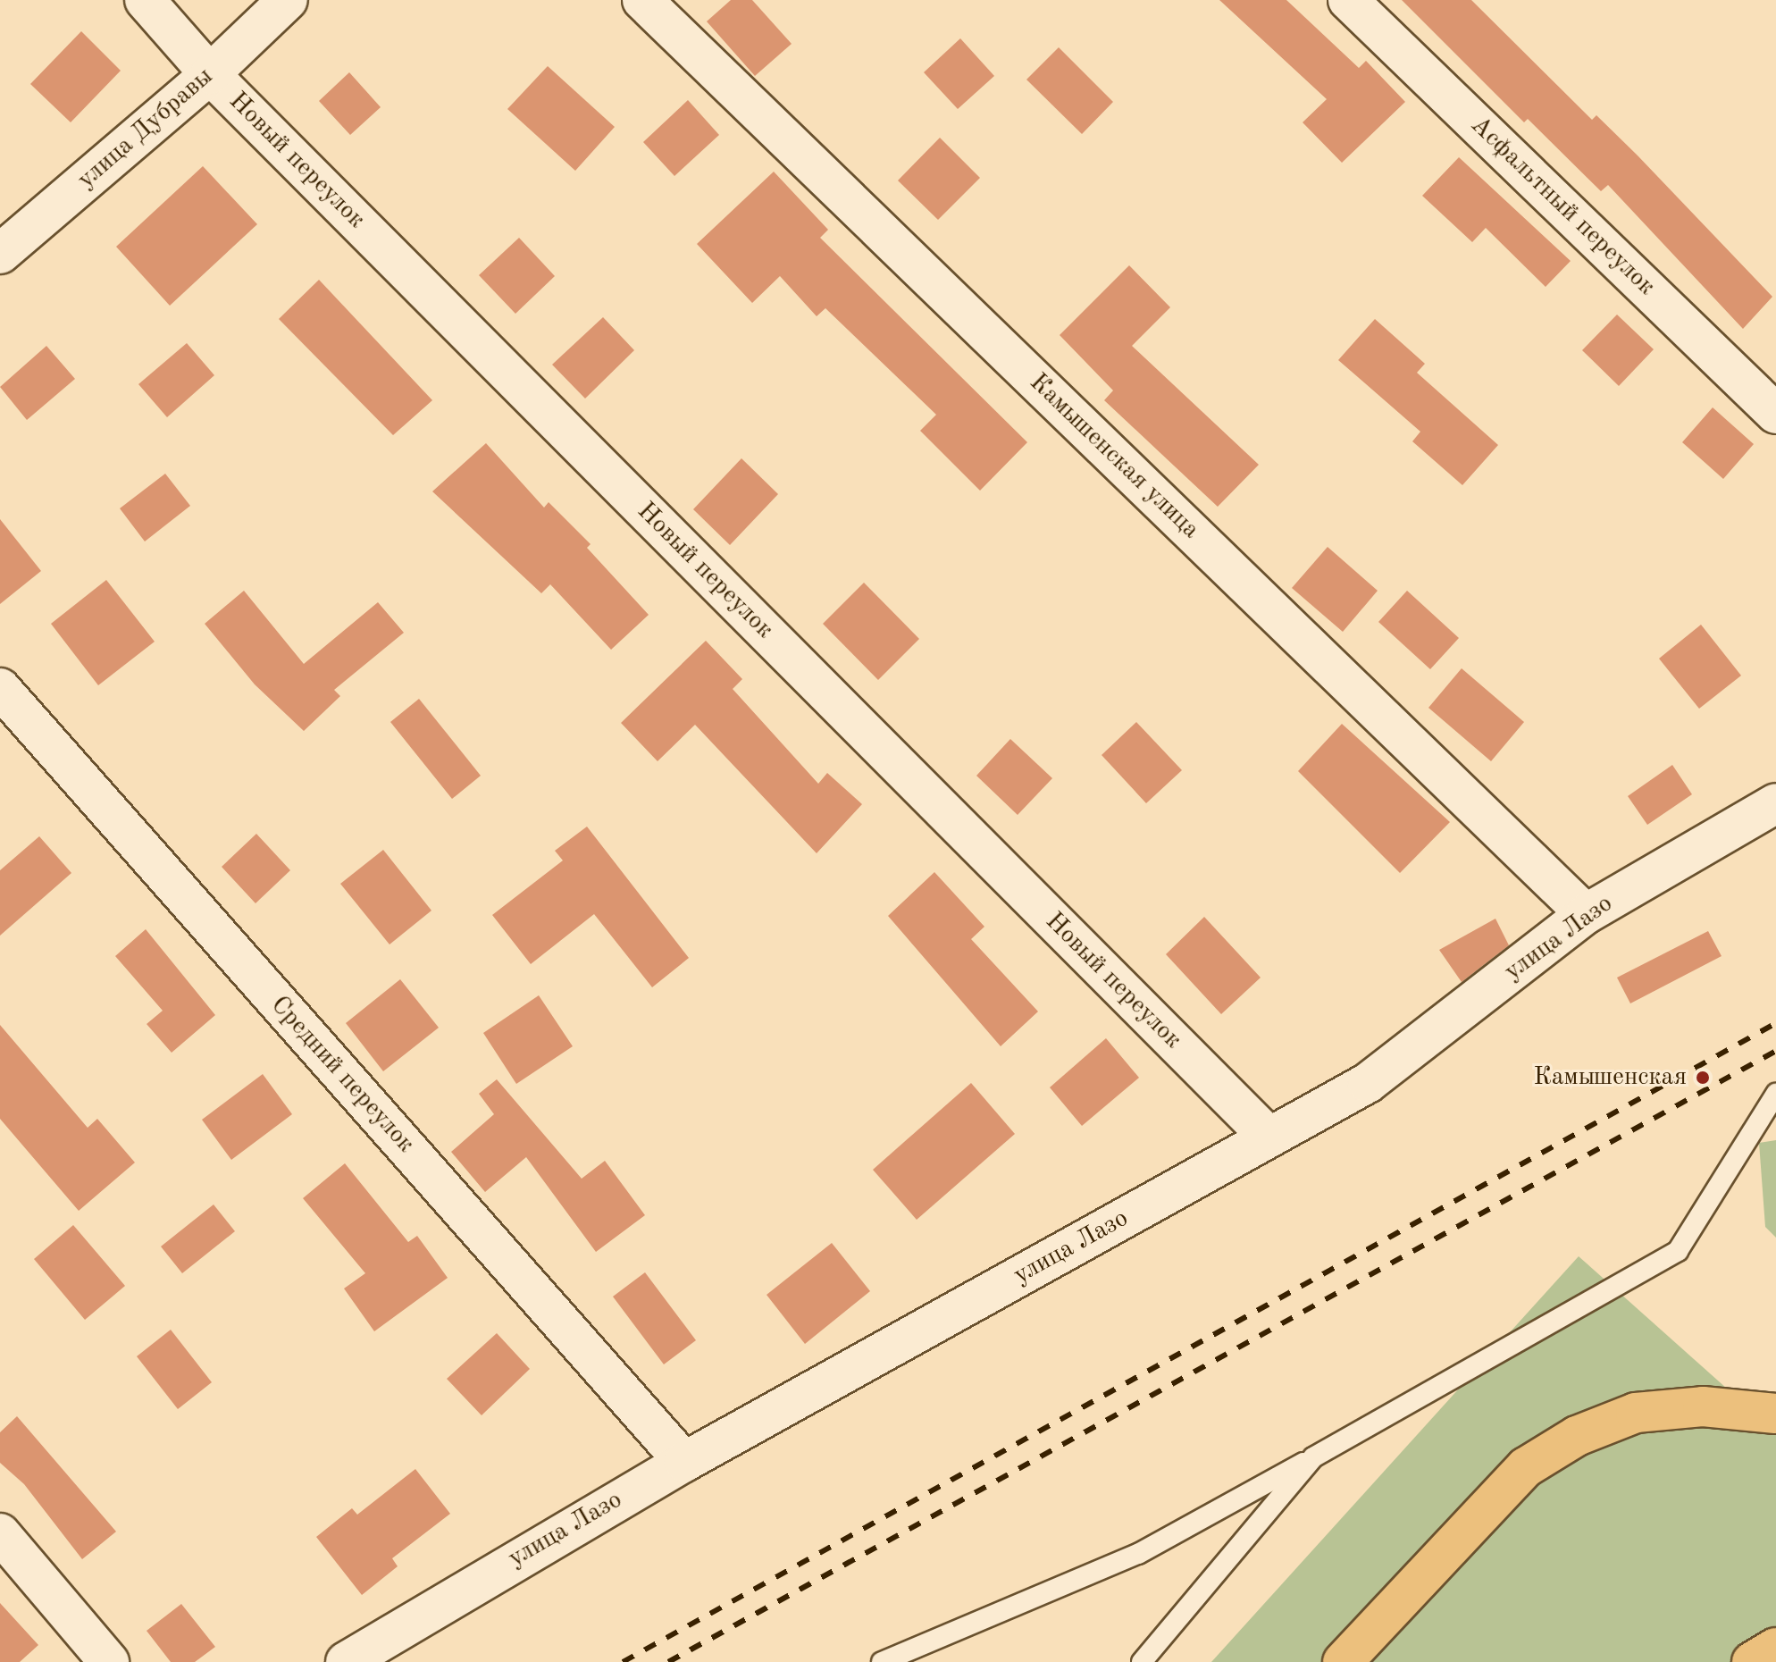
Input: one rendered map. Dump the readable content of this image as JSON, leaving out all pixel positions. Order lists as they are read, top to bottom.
{
  "streets": {
    "street": [
      "улица Дубравы",
      "Новый переулок",
      "Асфальтный переулок",
      "Камышенская улица",
      "улица Лазо",
      "Средний переулок"
    ]
  },
  "crossings": [
    ["улица Дубравы", "Новый переулок"],
    ["Новый переулок", "улица Лазо"],
    ["Камышенская улица", "улица Лазо"],
    ["улица Лазо", "Средний переулок"]
  ],
  "places": ["Камышенская"]
}
